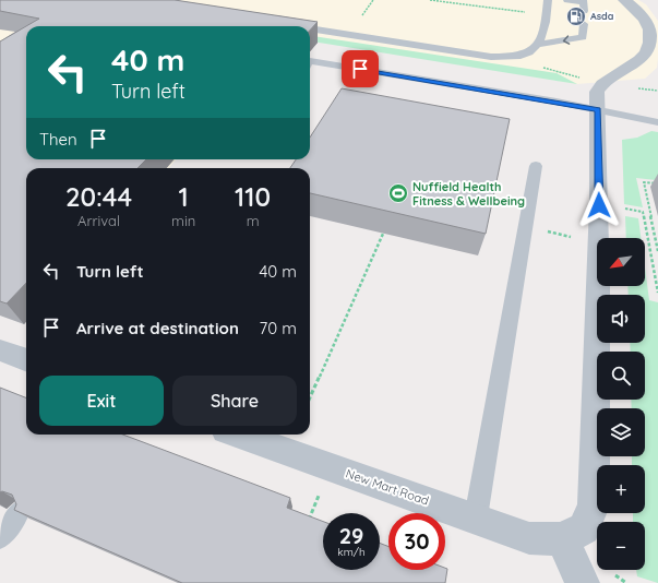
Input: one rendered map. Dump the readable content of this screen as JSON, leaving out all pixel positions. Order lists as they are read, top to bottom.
{
  "streets": {
    "street": ["New Mart Road"]
  },
  "places": {
    "fuel station": ["Asda"],
    "sports": ["Nuffield Health Fitness & Wellbeing"]
  },
  "north": "bottom left",
  "page": {
    "turn": ["40 m", "Turn left"],
    "then": "Then",
    "eta": [
      "20:44",
      "Arrival",
      "1",
      "min",
      "110",
      "m"
    ],
    "map_buttons": ["+", "−"],
    "list": [
      {
        "name": "Turn left",
        "value": "40 m"
      },
      {
        "name": "Arrive at destination",
        "value": "70 m"
      }
    ],
    "buttons": ["Exit", "Share"],
    "speed": "29 km/h",
    "limit": "30"
  }
}
